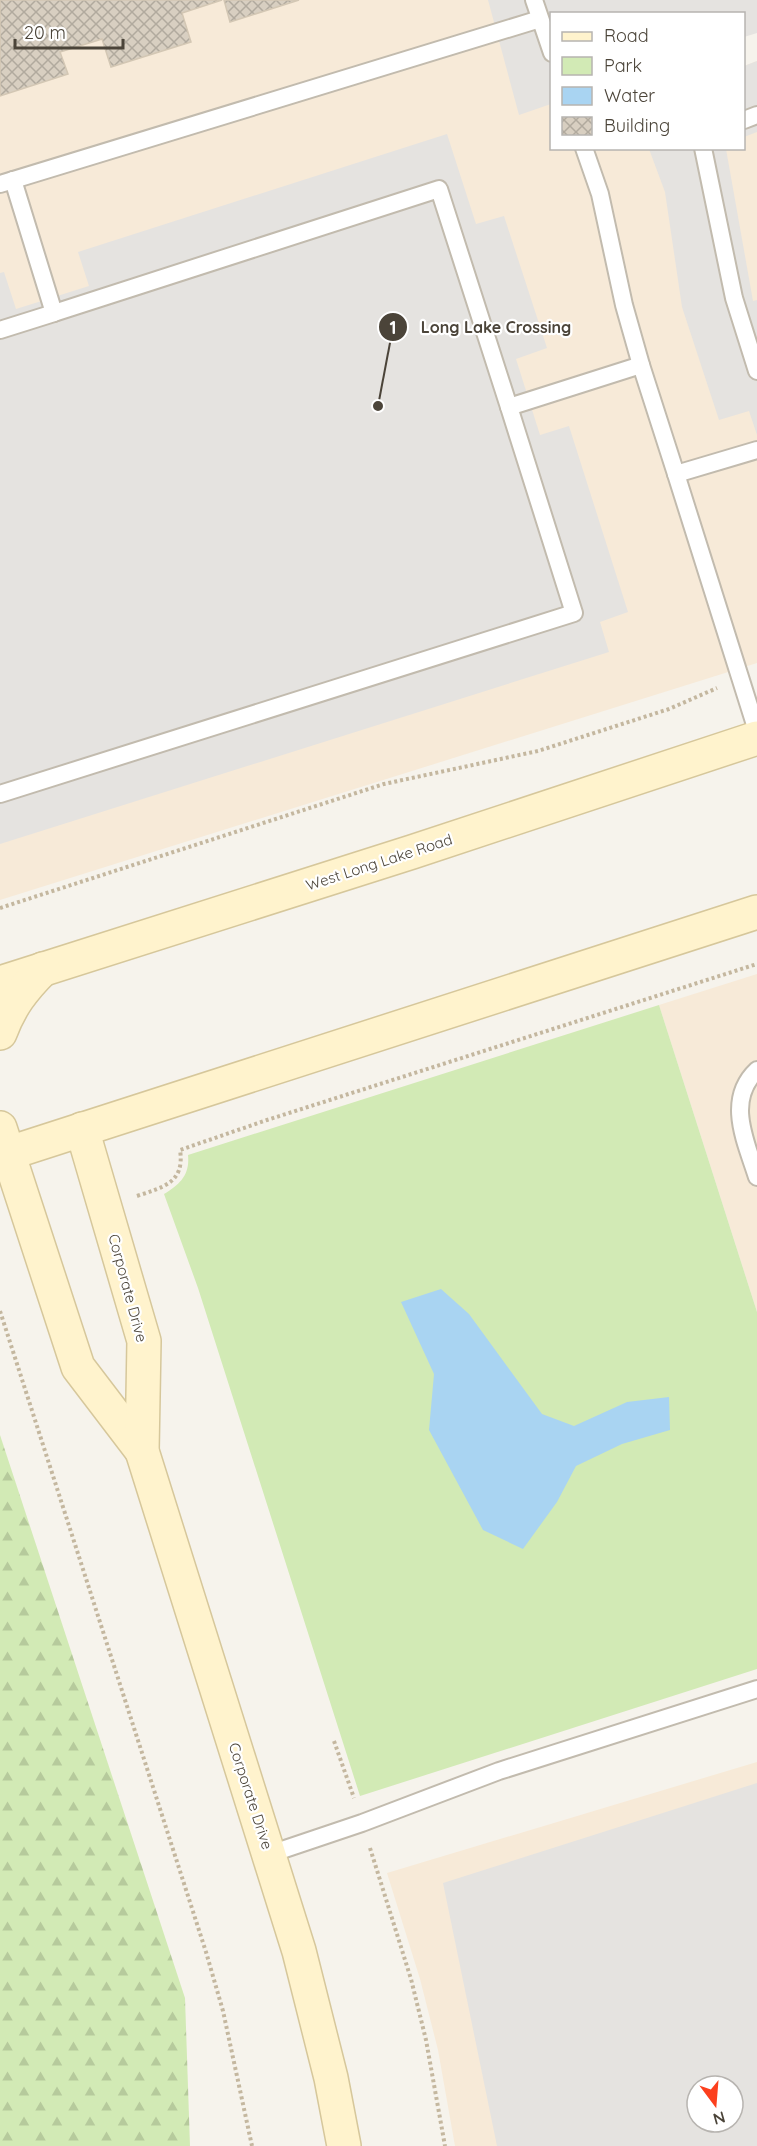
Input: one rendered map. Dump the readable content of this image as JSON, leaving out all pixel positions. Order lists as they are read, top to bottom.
{
  "streets": {
    "main road": ["West Long Lake Road", "Corporate Drive"]
  },
  "places": ["Long Lake Crossing"],
  "legend": [
    "Road",
    "Park",
    "Water",
    "Building"
  ],
  "scale_bar": "20 m",
  "north": "bottom"
}
